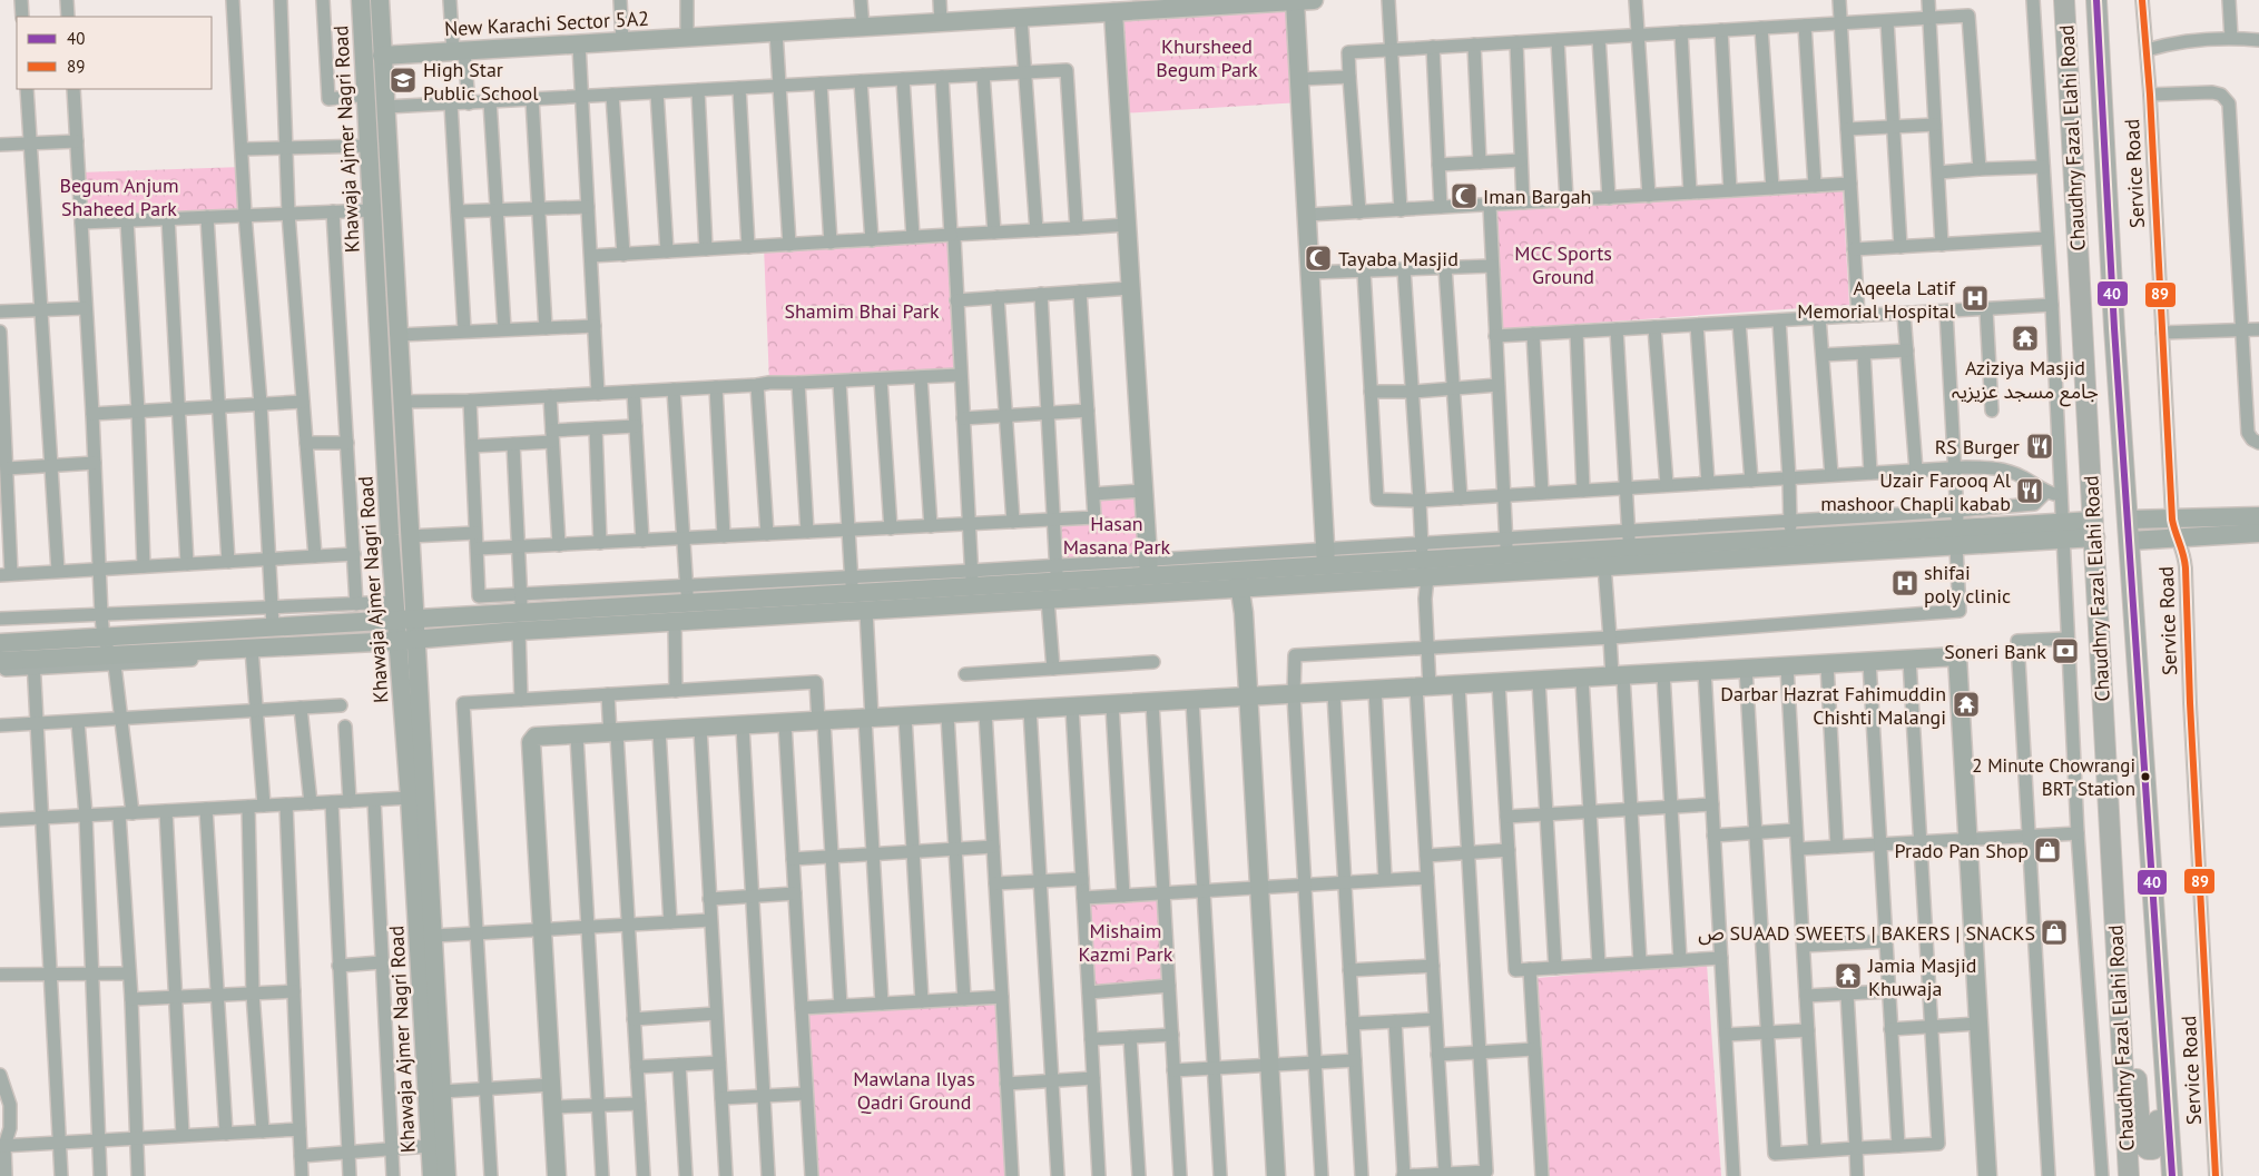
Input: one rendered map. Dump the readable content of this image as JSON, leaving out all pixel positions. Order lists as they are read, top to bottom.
{
  "streets": {
    "main road": ["New Karachi Sector 5A2", "Chaudhry Fazal Elahi Road", "Khawaja Ajmer Nagri Road"],
    "street": ["Service Road"]
  },
  "crossings": [
    ["New Karachi Sector 5A2", "Khawaja Ajmer Nagri Road"]
  ],
  "parks": [
    "Khursheed Begum Park",
    "Begum Anjum Shaheed Park",
    "MCC Sports Ground",
    "Shamim Bhai Park",
    "Hasan Masana Park",
    "Mishaim Kazmi Park",
    "Mawlana Ilyas Qadri Ground"
  ],
  "places": {
    "school or university": ["High Star Public School"],
    "mosque": ["Iman Bargah", "Tayaba Masjid"],
    "hospital": ["Aqeela Latif Memorial Hospital", "shifai poly clinic"],
    "temple": ["Aziziya Masjid جامع مسجد عزیزیہ", "Darbar Hazrat Fahimuddin Chishti Malangi", "Jamia Masjid Khuwaja"],
    "restaurant": ["RS Burger", "Uzair Farooq Al mashoor Chapli kabab"],
    "bank": ["Soneri Bank"],
    "other": ["2 Minute Chowrangi BRT Station"],
    "shop": ["Prado Pan Shop", "ص SUAAD SWEETS | BAKERS | SNACKS"]
  },
  "lines": ["transit line 40", "transit line 89"],
  "legend": ["40", "89"]
}
